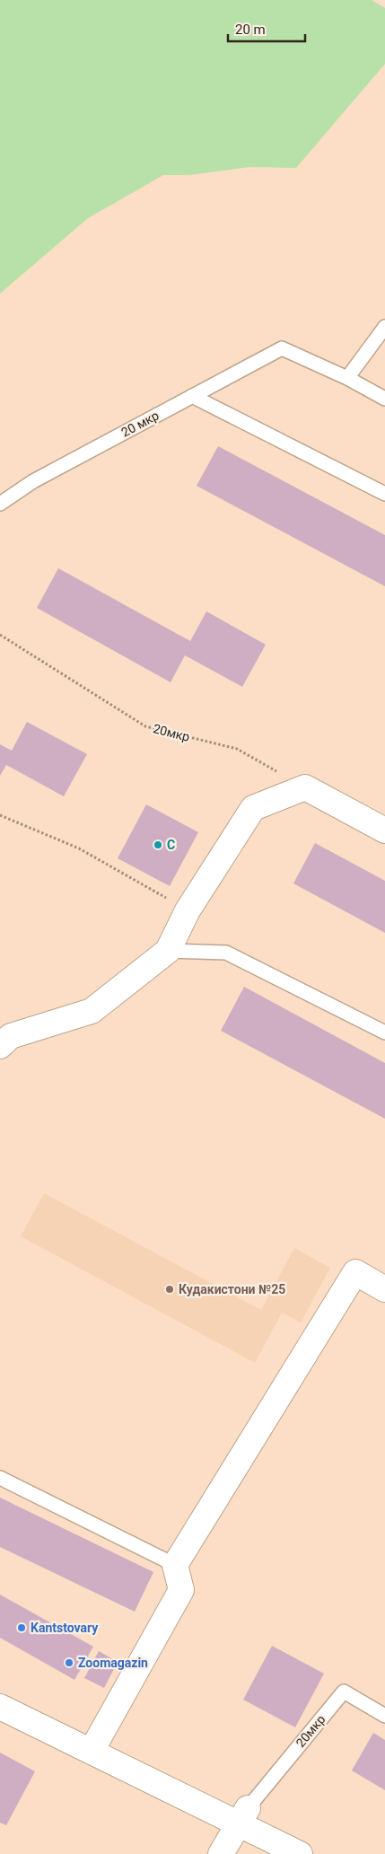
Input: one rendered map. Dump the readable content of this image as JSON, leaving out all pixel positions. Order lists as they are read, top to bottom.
{
  "streets": {
    "lane": ["20 мкр", "20мкр"]
  },
  "places": [
    "С",
    "Кудакистони №25",
    "Kantstovary",
    "Zoomagazin"
  ],
  "scale_bar": "20 m"
}
